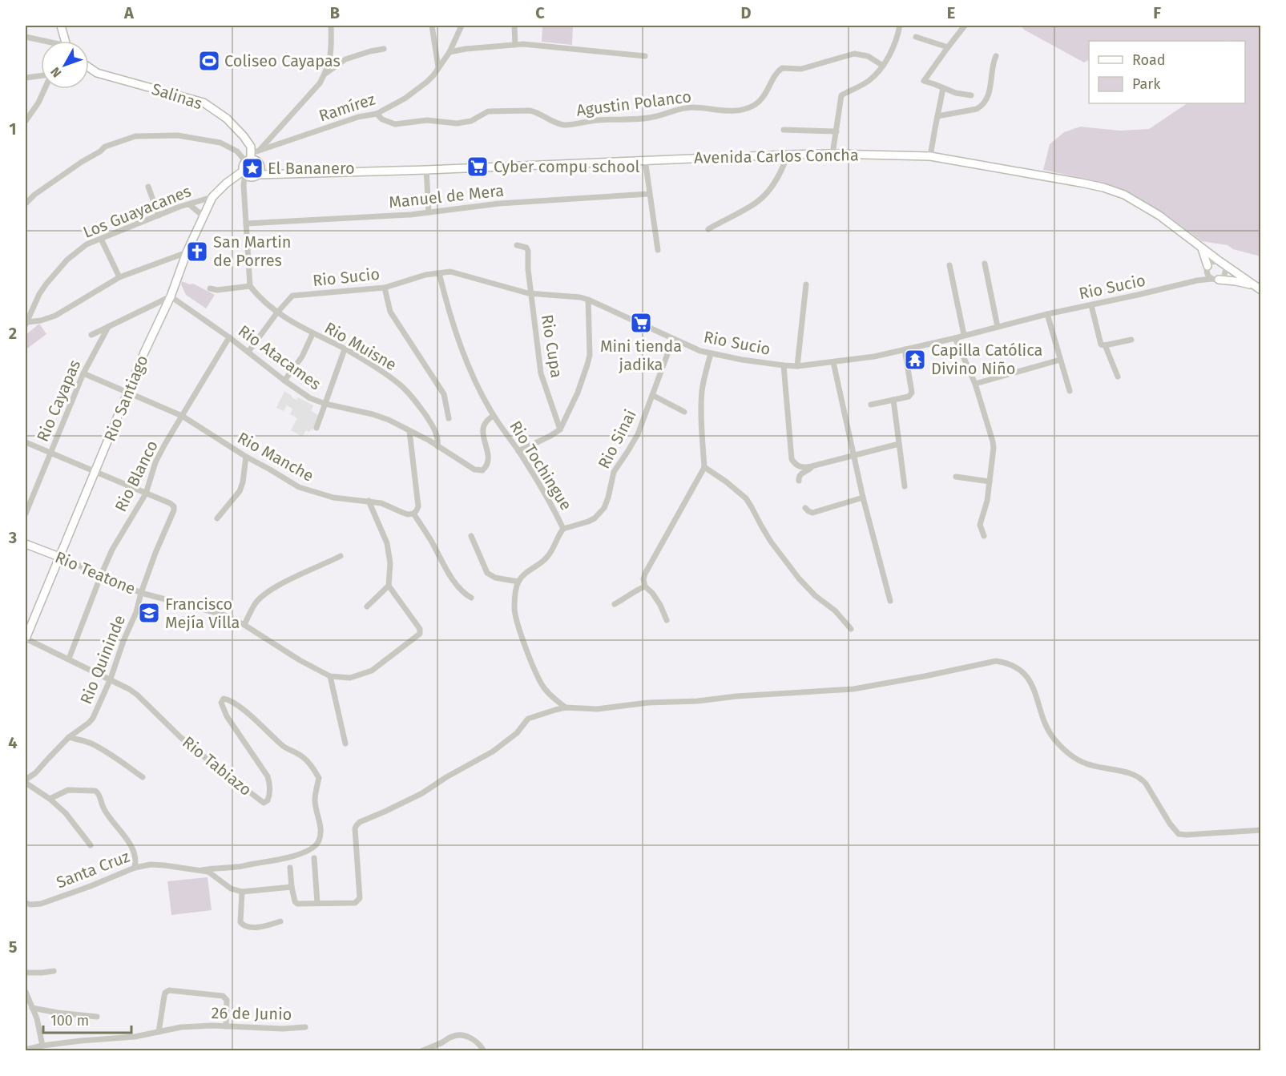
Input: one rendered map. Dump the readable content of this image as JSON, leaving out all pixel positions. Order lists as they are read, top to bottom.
{
  "streets": {
    "street": [
      "Salinas",
      "Agustin Polanco",
      "Ramírez",
      "Avenida Carlos Concha",
      "Manuel de Mera",
      "Los Guayacanes",
      "Rio Sucio",
      "Rio Muisne",
      "Rio Cupa",
      "Rio Atacames",
      "Rio Santiago",
      "Rio Cayapas",
      "Rio Sinai",
      "Rio Manche",
      "Rio Tochingue",
      "Rio Blanco",
      "Rio Teatone",
      "Rio Quininde",
      "Rio Tabiazo",
      "Santa Cruz",
      "26 de Junio"
    ]
  },
  "crossings": [
    ["Salinas", "Ramírez"],
    ["Salinas", "Avenida Carlos Concha"],
    ["Salinas", "Rio Santiago"],
    ["Agustin Polanco", "Ramírez"],
    ["Ramírez", "Avenida Carlos Concha"],
    ["Ramírez", "Rio Santiago"],
    ["Avenida Carlos Concha", "Rio Sucio"],
    ["Avenida Carlos Concha", "Rio Santiago"],
    ["Los Guayacanes", "Rio Santiago"],
    ["Rio Sucio", "Rio Muisne"],
    ["Rio Sucio", "Rio Cupa"],
    ["Rio Sucio", "Rio Atacames"],
    ["Rio Sucio", "Rio Sinai"],
    ["Rio Sucio", "Rio Tochingue"],
    ["Rio Muisne", "Rio Atacames"],
    ["Rio Atacames", "Rio Santiago"],
    ["Rio Atacames", "Rio Tochingue"],
    ["Rio Atacames", "Rio Blanco"],
    ["Rio Santiago", "Rio Manche"],
    ["Rio Santiago", "Rio Teatone"],
    ["Rio Santiago", "Rio Tabiazo"],
    ["Rio Cayapas", "Rio Manche"],
    ["Rio Sinai", "Rio Tochingue"],
    ["Rio Manche", "Rio Blanco"],
    ["Rio Blanco", "Rio Teatone"],
    ["Rio Blanco", "Rio Quininde"],
    ["Rio Blanco", "Rio Tabiazo"],
    ["Rio Teatone", "Rio Quininde"],
    ["Rio Quininde", "Rio Tabiazo"],
    ["Rio Tabiazo", "Santa Cruz"]
  ],
  "places": {
    "sports": ["Coliseo Cayapas"],
    "supermarket": ["Cyber compu school", "Mini tienda jadika"],
    "place": ["El Bananero"],
    "church": ["San Martin de Porres"],
    "temple": ["Capilla Católica Divino Niño"],
    "school or university": ["Francisco Mejía Villa"]
  },
  "legend": ["Road", "Park"],
  "scale_bar": "100 m",
  "north": "bottom left",
  "grid": {
    "columns": [
      "A",
      "B",
      "C",
      "D",
      "E",
      "F"
    ],
    "rows": [
      "1",
      "2",
      "3",
      "4",
      "5"
    ]
  }
}
